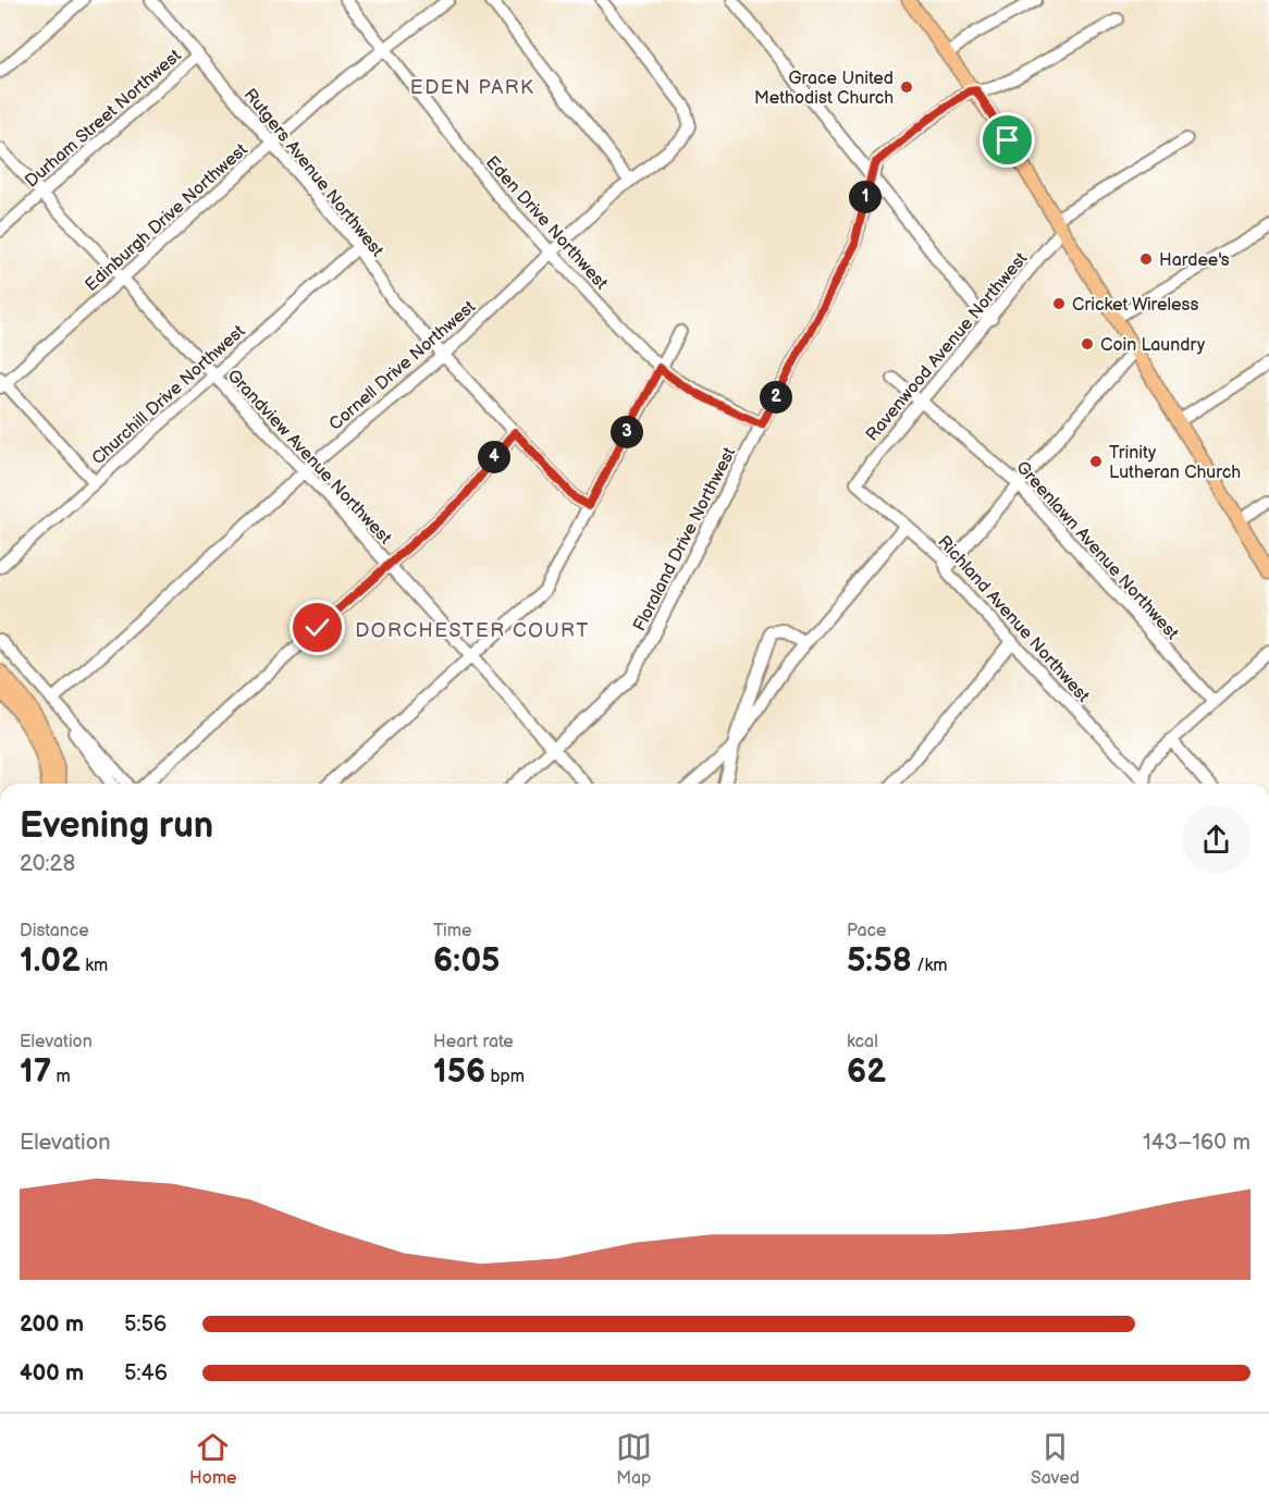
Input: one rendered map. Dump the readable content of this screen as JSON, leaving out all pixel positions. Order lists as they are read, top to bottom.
{
  "streets": {
    "street": [
      "Durham Street Northwest",
      "Rutgers Avenue Northwest",
      "Edinburgh Drive Northwest",
      "Eden Drive Northwest",
      "Ravenwood Avenue Northwest",
      "Cornell Drive Northwest",
      "Churchill Drive Northwest",
      "Grandview Avenue Northwest",
      "Floraland Drive Northwest",
      "Greenlawn Avenue Northwest",
      "Richland Avenue Northwest"
    ]
  },
  "crossings": [
    ["Durham Street Northwest", "Rutgers Avenue Northwest"],
    ["Durham Street Northwest", "Grandview Avenue Northwest"],
    ["Rutgers Avenue Northwest", "Edinburgh Drive Northwest"],
    ["Rutgers Avenue Northwest", "Cornell Drive Northwest"],
    ["Rutgers Avenue Northwest", "Churchill Drive Northwest"],
    ["Edinburgh Drive Northwest", "Eden Drive Northwest"],
    ["Edinburgh Drive Northwest", "Grandview Avenue Northwest"],
    ["Eden Drive Northwest", "Cornell Drive Northwest"],
    ["Eden Drive Northwest", "Floraland Drive Northwest"],
    ["Ravenwood Avenue Northwest", "Greenlawn Avenue Northwest"],
    ["Ravenwood Avenue Northwest", "Richland Avenue Northwest"],
    ["Cornell Drive Northwest", "Grandview Avenue Northwest"],
    ["Churchill Drive Northwest", "Grandview Avenue Northwest"],
    ["Grandview Avenue Northwest", "Floraland Drive Northwest"]
  ],
  "districts": ["EDEN PARK", "DORCHESTER COURT"],
  "places": [
    "Grace United Methodist Church",
    "Hardee's",
    "Cricket Wireless",
    "Coin Laundry",
    "Trinity Lutheran Church"
  ],
  "page": {
    "pins": [
      "1",
      "2",
      "3",
      "4"
    ],
    "heading": ["Evening run", "20:28"],
    "stats": [
      ["Distance", "1.02 km"],
      ["Time", "6:05"],
      ["Pace", "5:58 /km"],
      ["Elevation", "17 m"],
      ["Heart rate", "156 bpm"],
      ["kcal", "62"]
    ],
    "chart": ["Elevation", "143–160 m"],
    "list": [
      {
        "name": "200 m",
        "note": "5:56"
      },
      {
        "name": "400 m",
        "note": "5:46"
      }
    ],
    "tabs": ["Home", "Map", "Saved"]
  }
}
